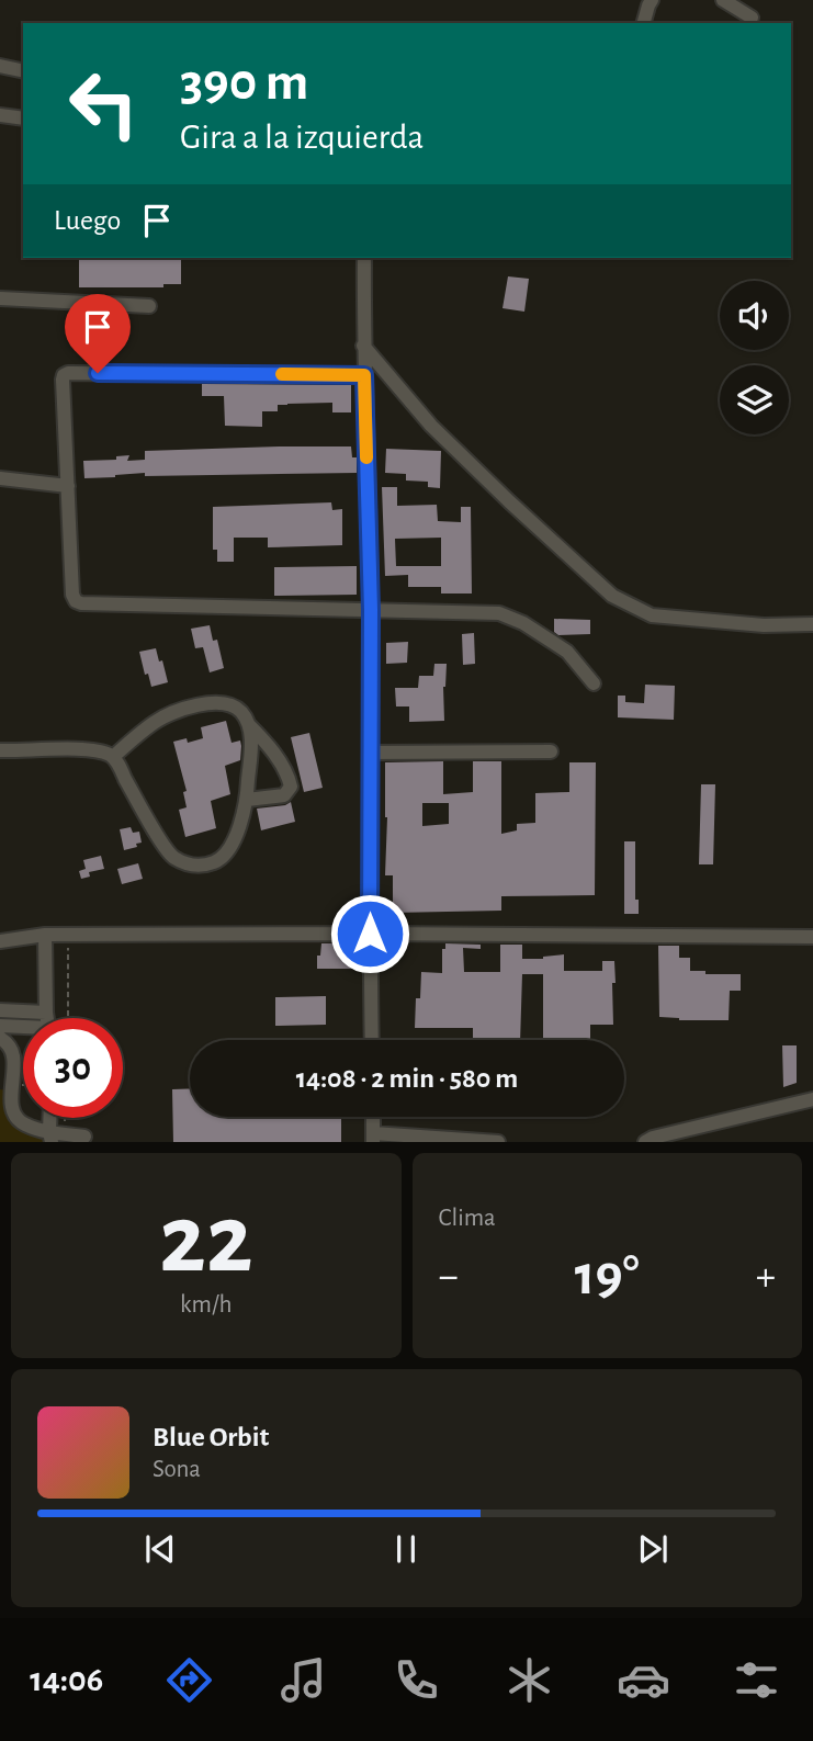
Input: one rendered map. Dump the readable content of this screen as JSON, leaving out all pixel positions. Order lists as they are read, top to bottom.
{
  "page": {
    "turn": ["390 m", "Gira a la izquierda"],
    "then": "Luego",
    "limit": "30",
    "trip": "14:08 · 2 min · 580 m",
    "tile": [
      ["22", "km/h"],
      "Clima"
    ],
    "heat": ["−", "19°", "+"],
    "song": ["Blue Orbit", "Sona"],
    "tabs": "14:06"
  }
}
